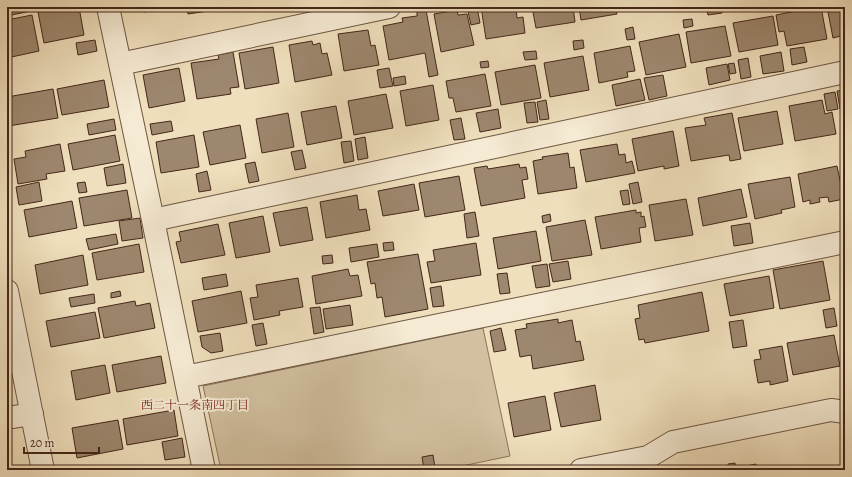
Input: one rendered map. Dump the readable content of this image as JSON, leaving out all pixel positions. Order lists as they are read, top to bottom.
{
  "districts": ["西二十一条南四丁目"],
  "scale_bar": "20 m"
}
